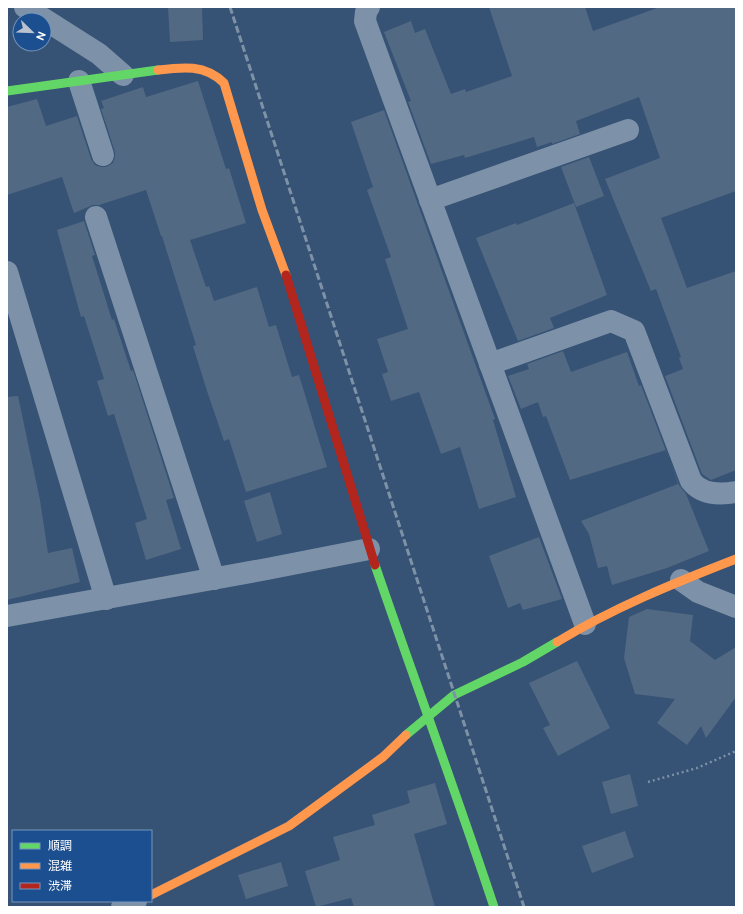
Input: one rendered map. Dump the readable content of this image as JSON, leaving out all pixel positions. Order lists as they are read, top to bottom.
{
  "legend": ["順調", "混雑", "渋滞"],
  "north": "bottom right"
}
